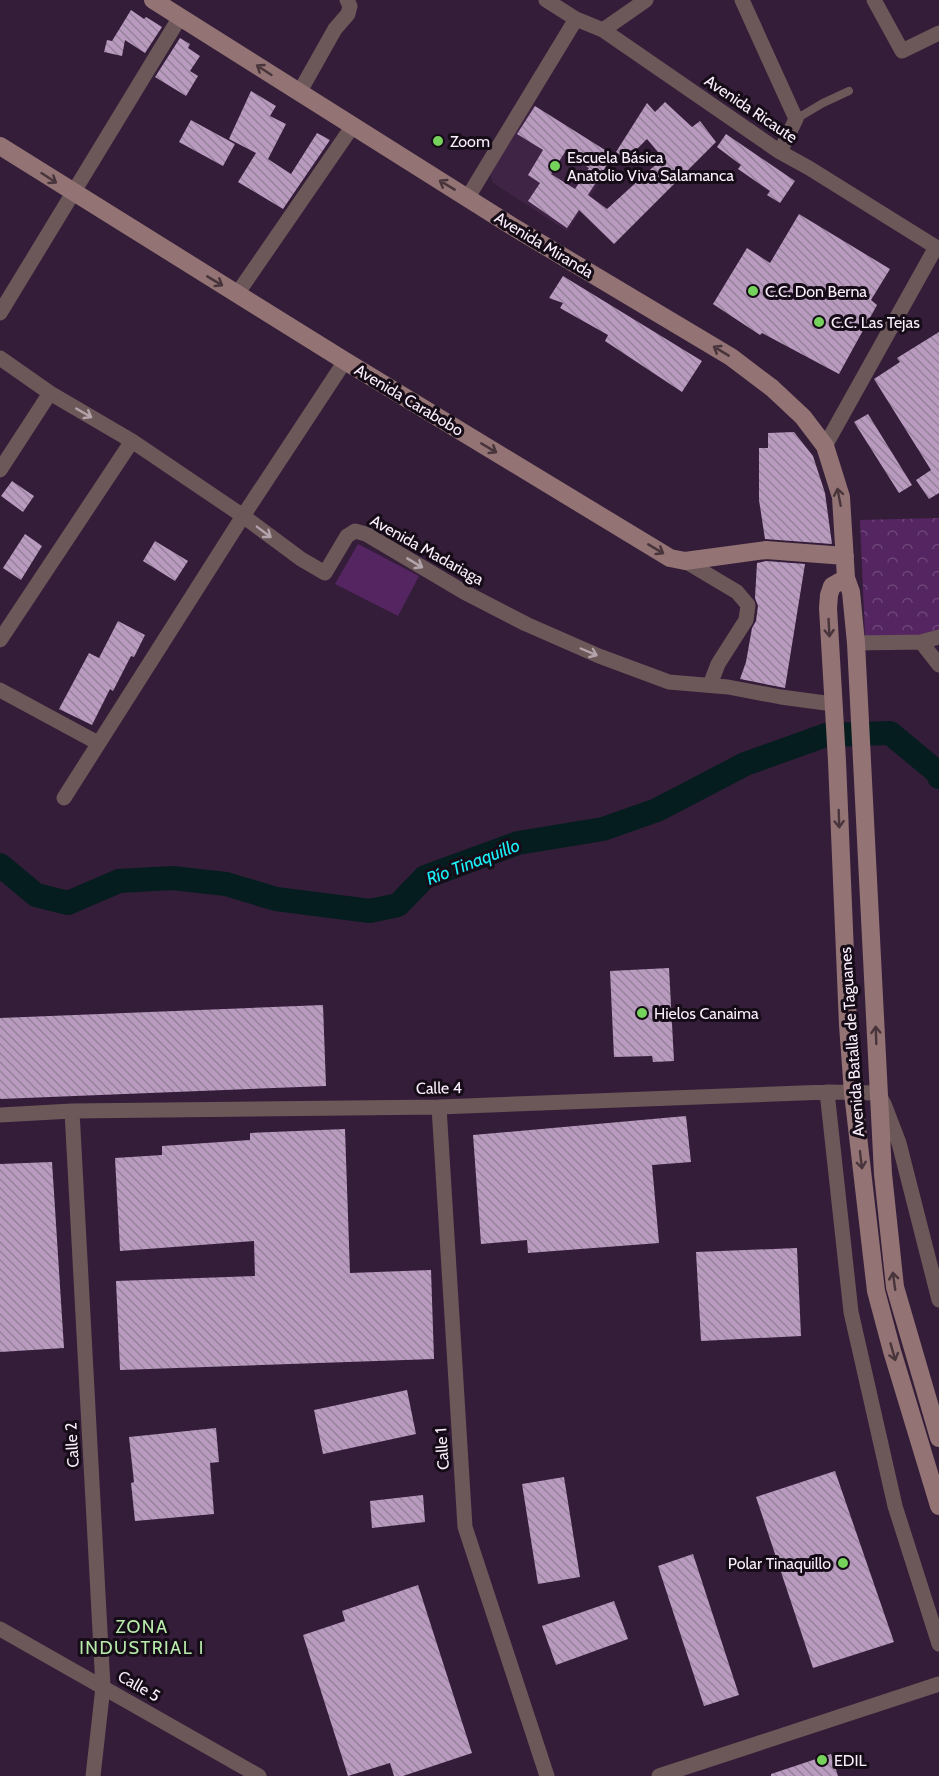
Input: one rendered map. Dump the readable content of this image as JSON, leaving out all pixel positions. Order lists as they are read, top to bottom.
{
  "streets": {
    "street": [
      "Avenida Ricaute",
      "Avenida Miranda",
      "Avenida Carabobo",
      "Avenida Madariaga",
      "Avenida Batalla de Taguanes",
      "Calle 4",
      "Calle 2",
      "Calle 1",
      "Calle 5"
    ]
  },
  "crossings": [
    ["Avenida Miranda", "Avenida Carabobo"],
    ["Avenida Miranda", "Avenida Batalla de Taguanes"],
    ["Avenida Carabobo", "Avenida Batalla de Taguanes"],
    ["Avenida Madariaga", "Avenida Batalla de Taguanes"],
    ["Avenida Batalla de Taguanes", "Calle 4"],
    ["Calle 4", "Calle 2"],
    ["Calle 4", "Calle 1"],
    ["Calle 2", "Calle 5"]
  ],
  "one_way": ["Avenida Miranda", "Avenida Carabobo", "Avenida Madariaga"],
  "districts": ["ZONA INDUSTRIAL I"],
  "water": ["Río Tinaquillo"],
  "places": [
    "Zoom",
    "Escuela Básica Anatolio Viva Salamanca",
    "C.C. Don Berna",
    "C.C. Las Tejas",
    "Hielos Canaima",
    "Polar Tinaquillo",
    "EDIL"
  ]
}
